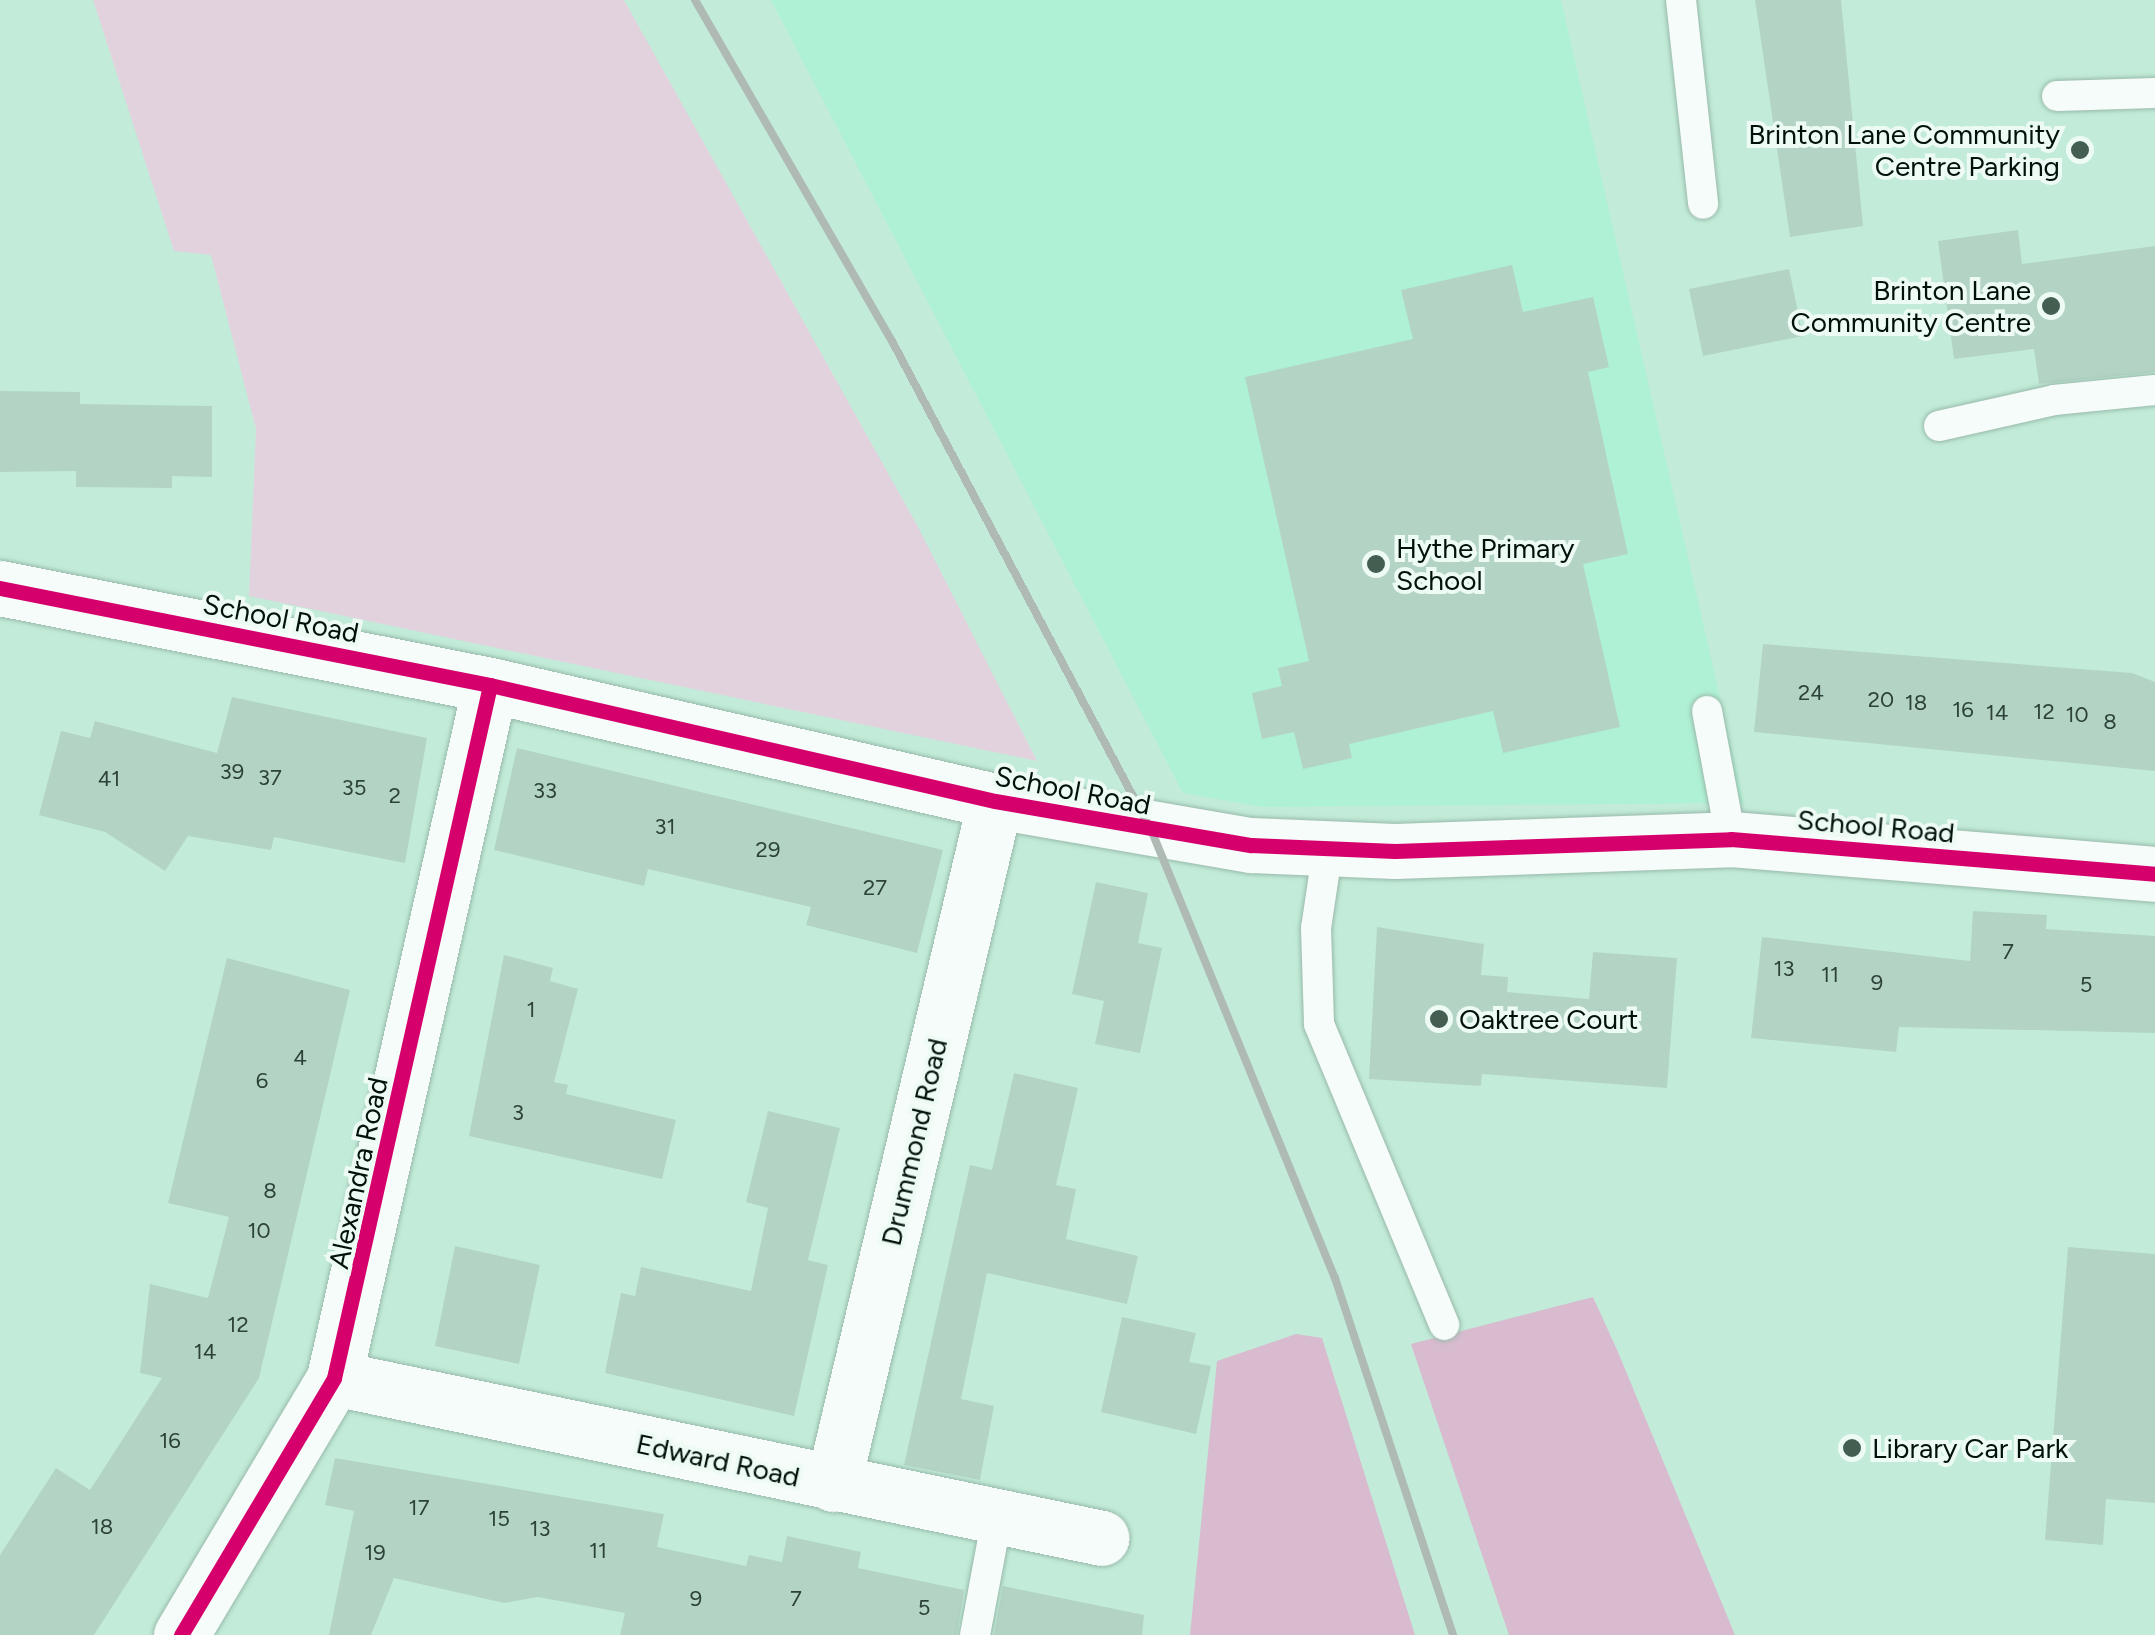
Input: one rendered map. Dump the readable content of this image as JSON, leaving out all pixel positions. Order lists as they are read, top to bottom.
{
  "streets": {
    "street": [
      "School Road",
      "Drummond Road",
      "Alexandra Road",
      "Edward Road"
    ]
  },
  "crossings": [
    ["School Road", "Drummond Road"],
    ["School Road", "Alexandra Road"],
    ["Drummond Road", "Edward Road"],
    ["Alexandra Road", "Edward Road"]
  ],
  "places": [
    "Brinton Lane Community Centre Parking",
    "Brinton Lane Community Centre",
    "Hythe Primary School",
    "Oaktree Court",
    "Library Car Park"
  ],
  "house_numbers": [
    "24",
    "20",
    "18",
    "16",
    "12",
    "14",
    "10",
    "8",
    "39",
    "37",
    "41",
    "35",
    "33",
    "2",
    "31",
    "29",
    "27",
    "7",
    "13",
    "11",
    "9",
    "5",
    "1",
    "4",
    "6",
    "3",
    "8",
    "10",
    "12",
    "14",
    "16",
    "17",
    "15",
    "18",
    "13",
    "11",
    "19",
    "9",
    "7",
    "5"
  ]
}
